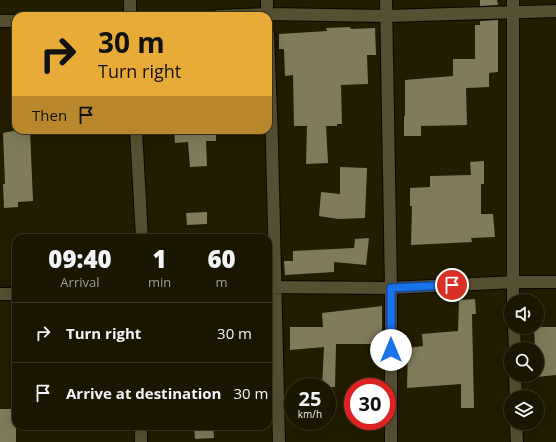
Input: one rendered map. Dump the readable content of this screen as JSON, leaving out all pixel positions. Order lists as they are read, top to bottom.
{
  "page": {
    "turn": ["30 m", "Turn right"],
    "then": "Then",
    "eta": [
      "09:40",
      "Arrival",
      "1",
      "min",
      "60",
      "m"
    ],
    "list": [
      {
        "name": "Turn right",
        "value": "30 m"
      },
      {
        "name": "Arrive at destination",
        "value": "30 m"
      }
    ],
    "speed": "25 km/h",
    "limit": "30"
  }
}
